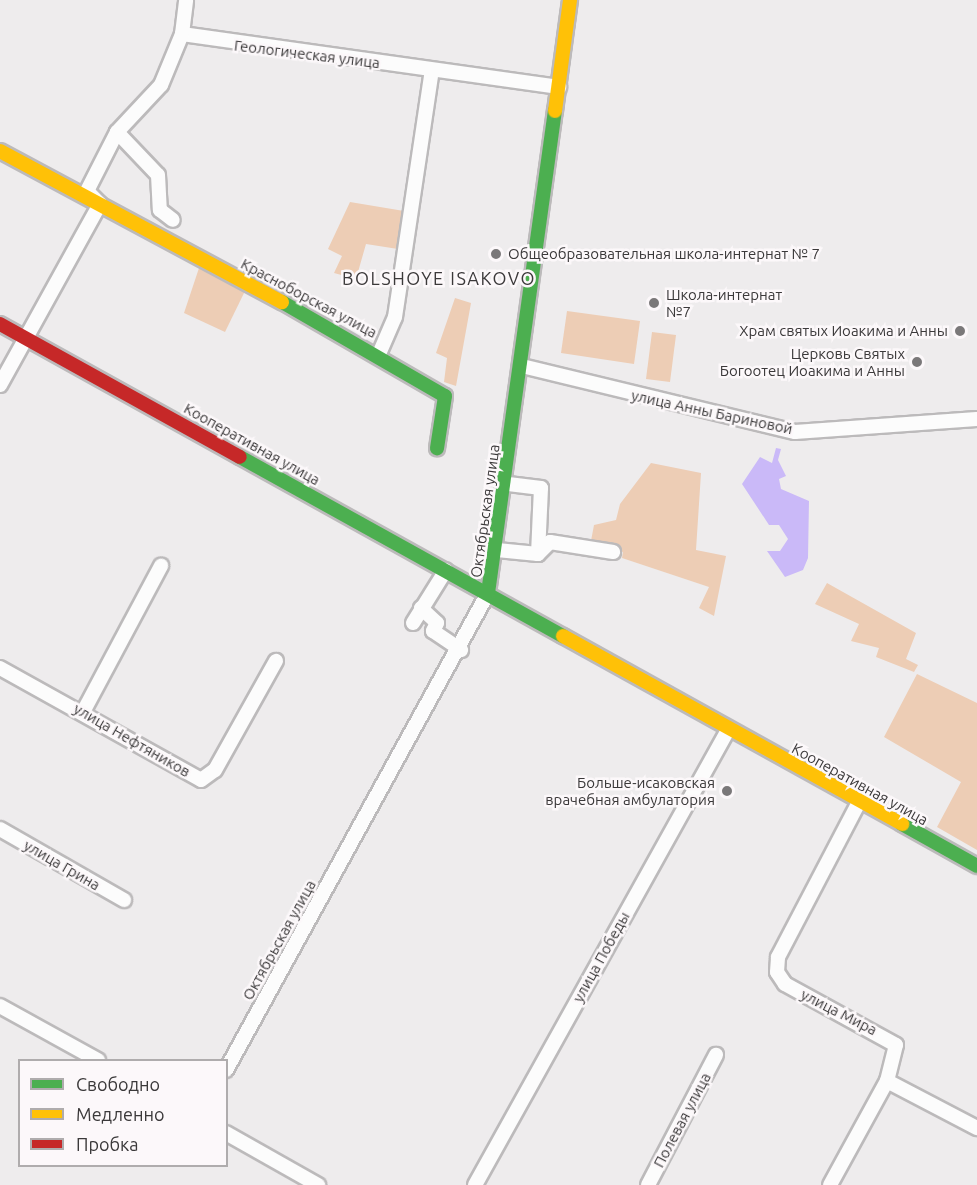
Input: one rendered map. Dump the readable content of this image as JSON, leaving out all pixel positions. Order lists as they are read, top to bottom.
{
  "streets": {
    "street": [
      "Геологическая улица",
      "Красноборская улица",
      "улица Анны Бариновой",
      "Кооперативная улица",
      "Октябрьская улица",
      "улица Нефтяников",
      "улица Грина",
      "улица Победы",
      "улица Мира",
      "Полевая улица"
    ]
  },
  "crossings": [
    ["Геологическая улица", "Красноборская улица"],
    ["Геологическая улица", "Октябрьская улица"],
    ["улица Анны Бариновой", "Октябрьская улица"],
    ["Кооперативная улица", "Октябрьская улица"],
    ["Кооперативная улица", "улица Победы"],
    ["Кооперативная улица", "улица Мира"]
  ],
  "districts": ["BOLSHOYE ISAKOVO"],
  "places": [
    "Общеобразовательная школа-интернат № 7",
    "Школа-интернат №7",
    "Храм святых Иоакима и Анны",
    "Церковь Святых Богоотец Иоакима и Анны",
    "Больше-исаковская врачебная амбулатория"
  ],
  "legend": ["Свободно", "Медленно", "Пробка"]
}
